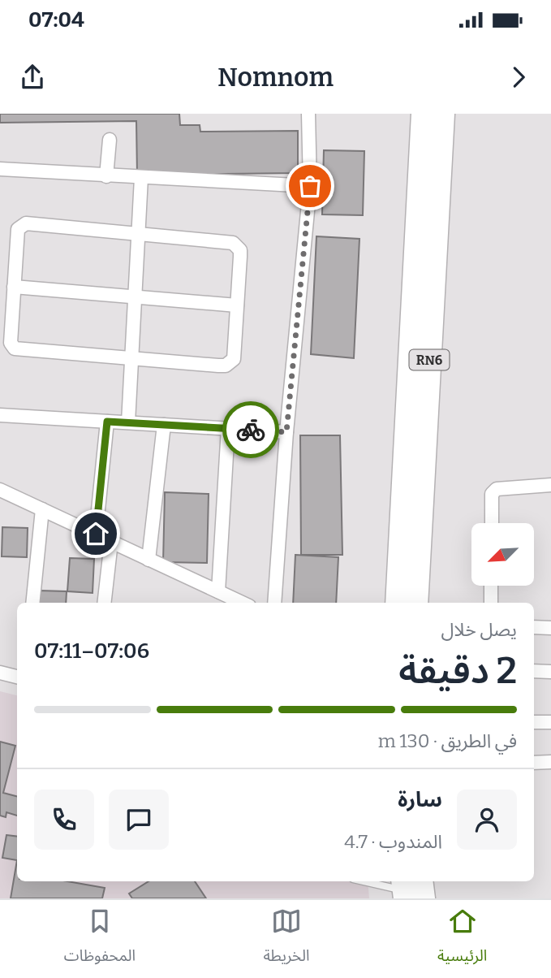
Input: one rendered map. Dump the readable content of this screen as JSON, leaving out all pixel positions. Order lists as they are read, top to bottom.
{
  "streets": {
    "highway": ["RN6"]
  },
  "north": "bottom left",
  "page": {
    "status": "07:04",
    "header": "Nomnom",
    "heading": ["2 دقيقة", "يصل خلال", "07:06–07:11"],
    "panel": ["سارة", "المندوب · 4.7"],
    "bar": "في الطريق · 130 m",
    "tabs": ["الرئيسية", "الخريطة", "المحفوظات"]
  }
}
